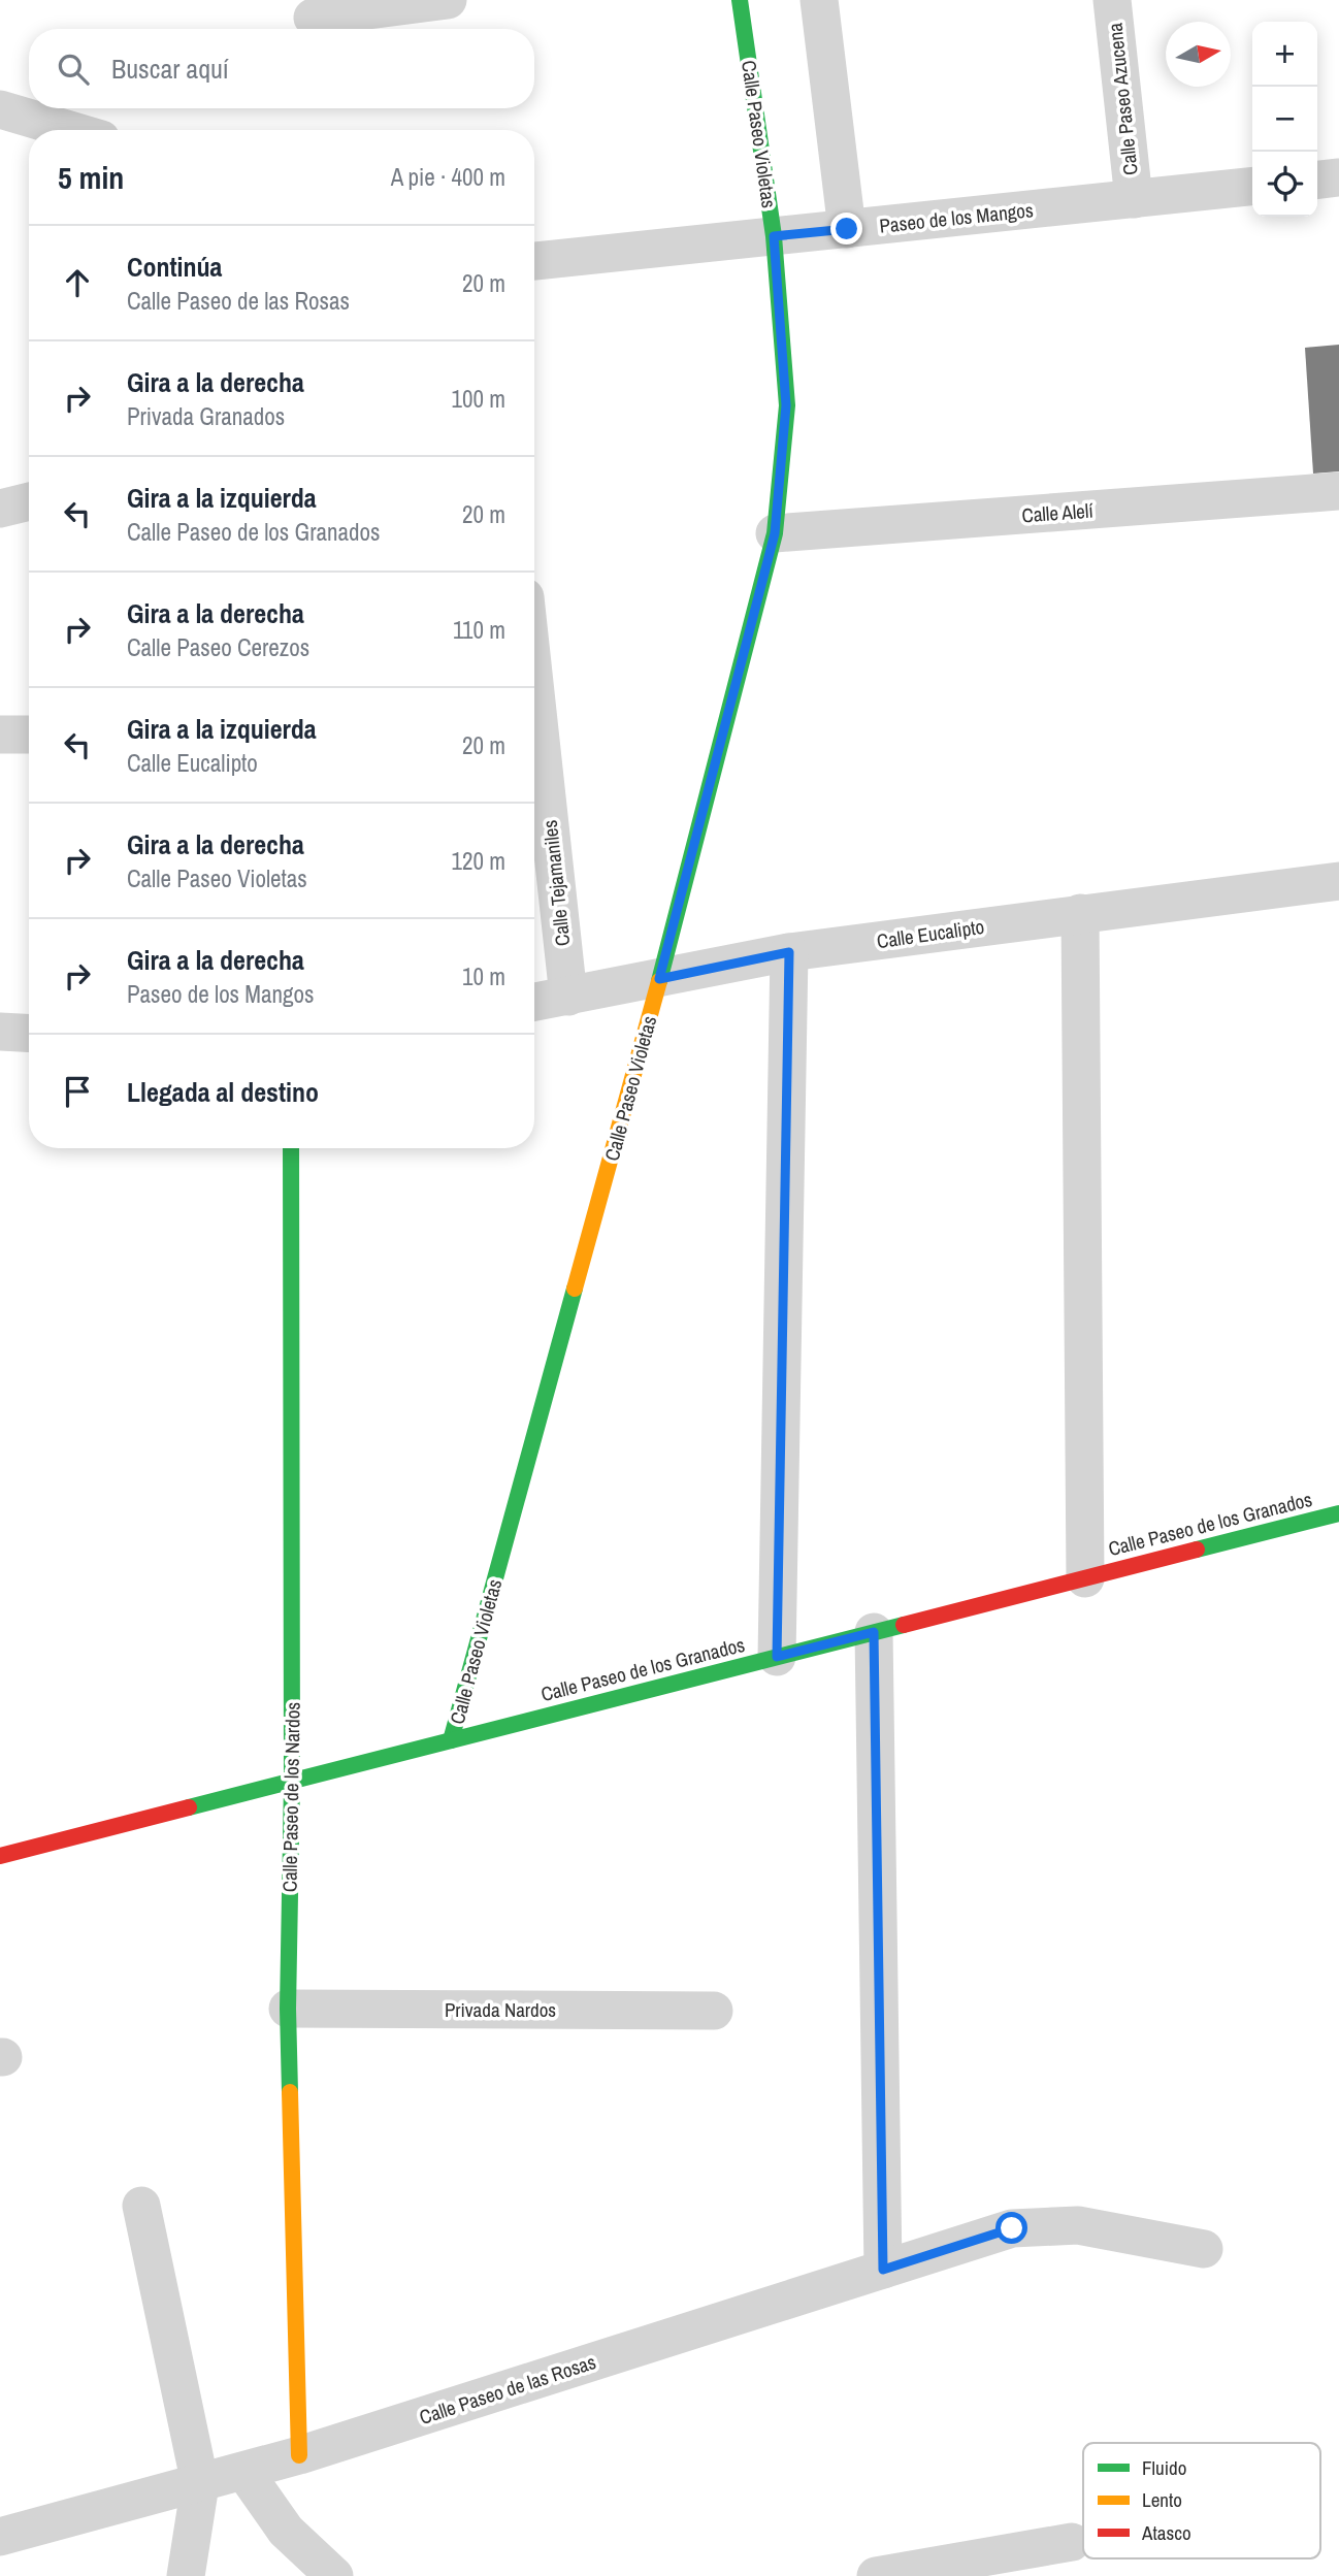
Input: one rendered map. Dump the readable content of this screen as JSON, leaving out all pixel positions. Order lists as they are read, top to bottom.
{
  "streets": {
    "street": [
      "Calle Paseo Azucena",
      "Calle Paseo Violetas",
      "Paseo de los Mangos",
      "Calle Alelí",
      "Calle Tejamaniles",
      "Calle Eucalipto",
      "Calle Paseo de los Granados",
      "Calle Paseo de los Nardos",
      "Privada Nardos",
      "Calle Paseo de las Rosas"
    ]
  },
  "crossings": [
    ["Calle Paseo Azucena", "Paseo de los Mangos"],
    ["Calle Paseo Violetas", "Paseo de los Mangos"],
    ["Calle Paseo Violetas", "Calle Alelí"],
    ["Calle Paseo Violetas", "Calle Eucalipto"],
    ["Calle Paseo Violetas", "Calle Paseo de los Granados"],
    ["Calle Tejamaniles", "Calle Eucalipto"],
    ["Calle Paseo de los Granados", "Calle Paseo de los Nardos"],
    ["Calle Paseo de los Nardos", "Privada Nardos"],
    ["Calle Paseo de los Nardos", "Calle Paseo de las Rosas"]
  ],
  "legend": ["Fluido", "Lento", "Atasco"],
  "north": "right",
  "page": {
    "map_buttons": ["+", "−"],
    "search": "Buscar aquí",
    "heading": ["5 min", "A pie · 400 m"],
    "list": [
      ["Continúa", "Calle Paseo de las Rosas", "20 m"],
      ["Gira a la derecha", "Privada Granados", "100 m"],
      ["Gira a la izquierda", "Calle Paseo de los Granados", "20 m"],
      ["Gira a la derecha", "Calle Paseo Cerezos", "110 m"],
      ["Gira a la izquierda", "Calle Eucalipto", "20 m"],
      ["Gira a la derecha", "Calle Paseo Violetas", "120 m"],
      ["Gira a la derecha", "Paseo de los Mangos", "10 m"],
      "Llegada al destino"
    ]
  }
}
